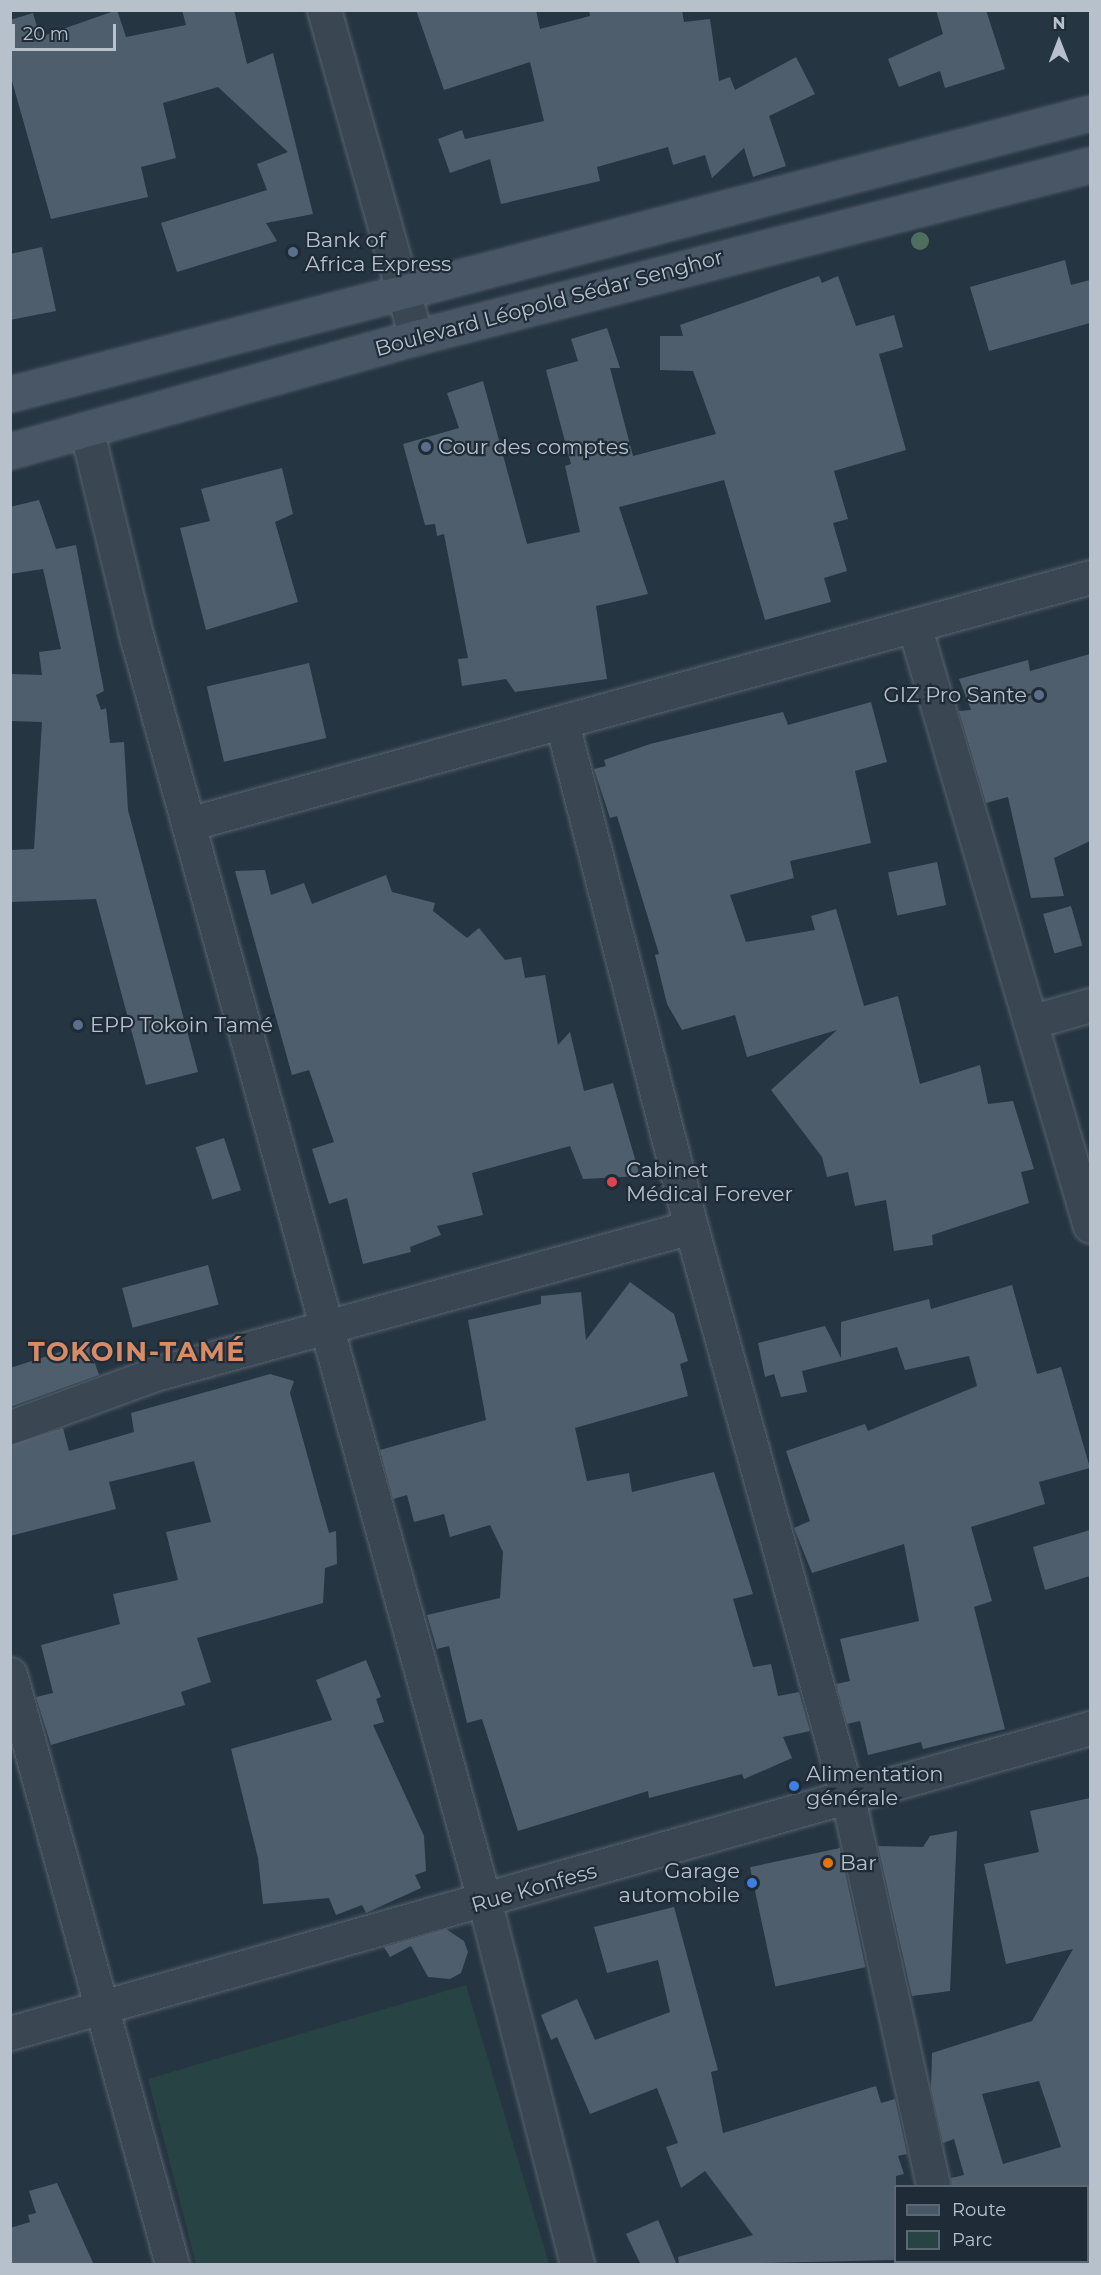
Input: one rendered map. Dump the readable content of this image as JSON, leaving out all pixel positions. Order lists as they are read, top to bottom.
{
  "streets": {
    "main road": ["Boulevard Léopold Sédar Senghor"],
    "street": ["Rue Konfess"]
  },
  "districts": ["TOKOIN-TAMÉ"],
  "places": [
    "Bank of Africa Express",
    "Cour des comptes",
    "GIZ Pro Sante",
    "EPP Tokoin Tamé",
    "Cabinet Médical Forever",
    "Alimentation générale",
    "Bar",
    "Garage automobile"
  ],
  "legend": ["Route", "Parc"],
  "scale_bar": "20 m",
  "north": "top"
}
